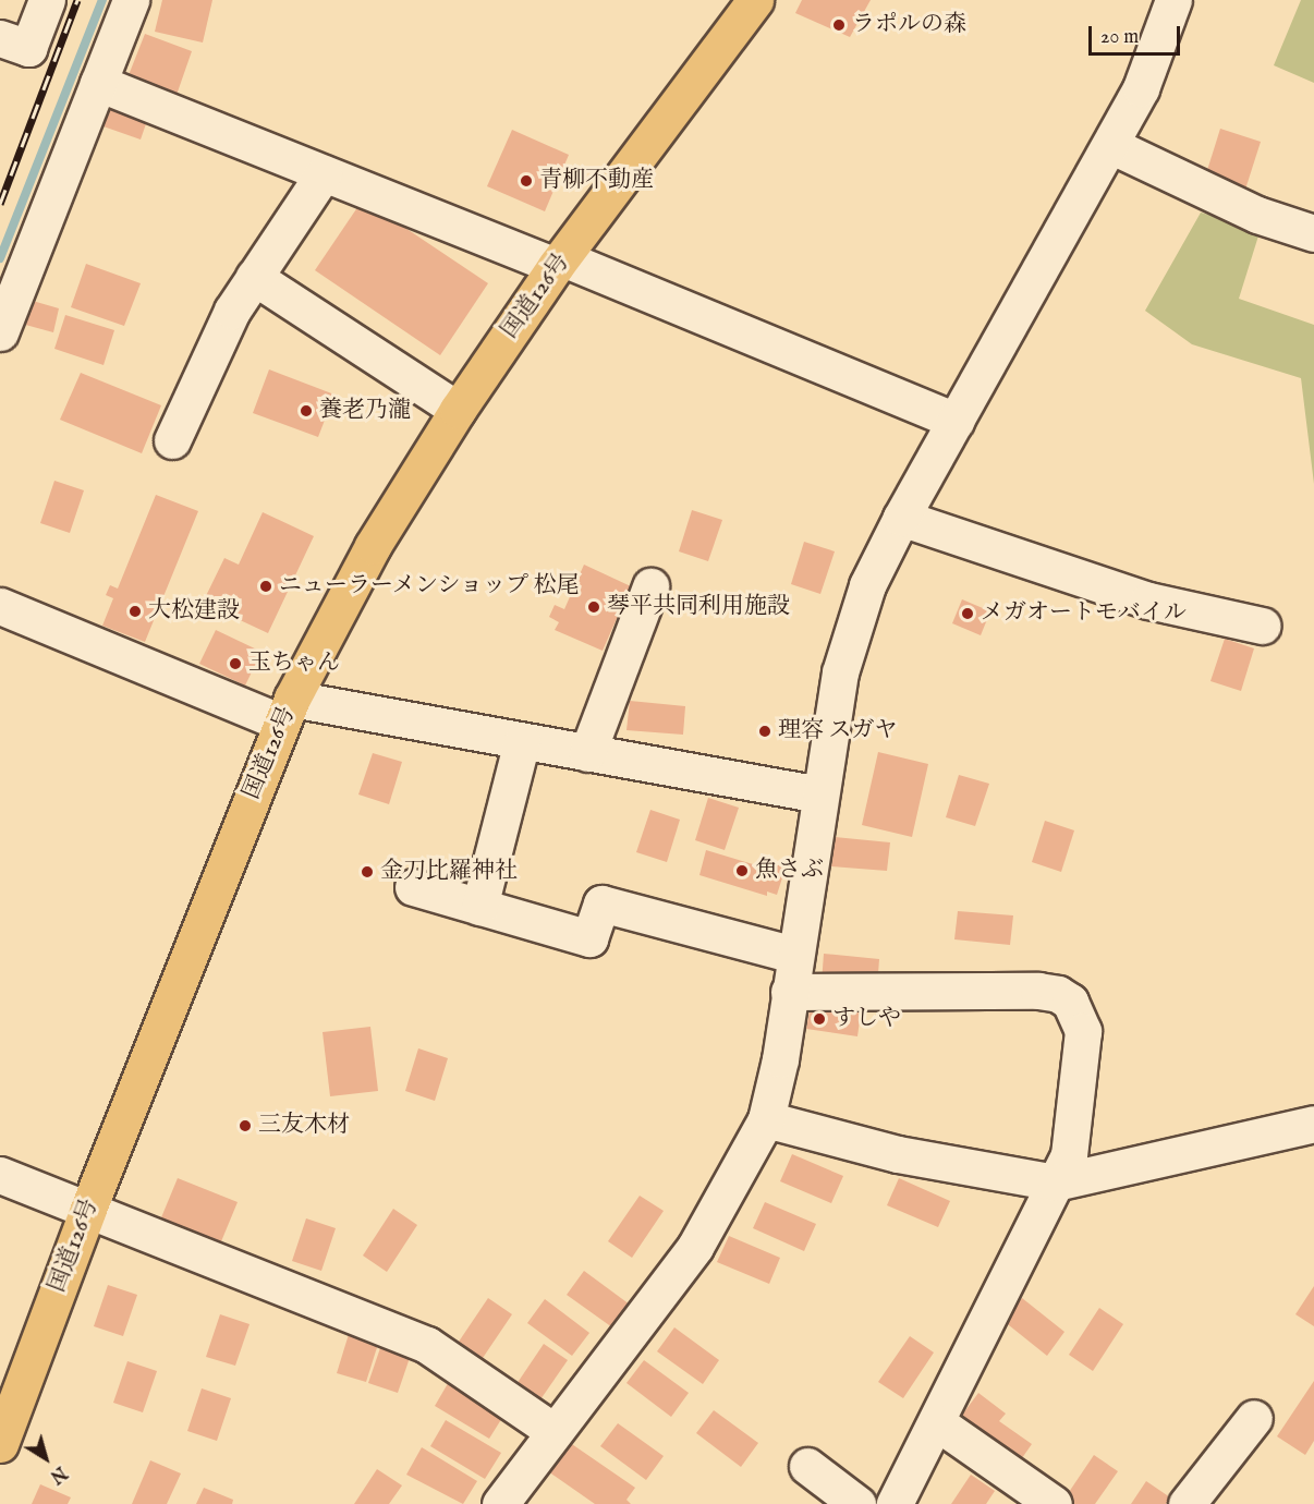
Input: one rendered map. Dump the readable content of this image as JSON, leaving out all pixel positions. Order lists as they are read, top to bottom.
{
  "streets": {
    "highway": ["国道126号"]
  },
  "places": [
    "ラポルの森",
    "青柳不動産",
    "養老乃瀧",
    "ニューラーメンショップ 松尾",
    "琴平共同利用施設",
    "大松建設",
    "メガオートモバイル",
    "玉ちゃん",
    "理容 スガヤ",
    "魚さぶ",
    "金刀比羅神社",
    "すしや",
    "三友木材"
  ],
  "scale_bar": "20 m",
  "north": "bottom right"
}
